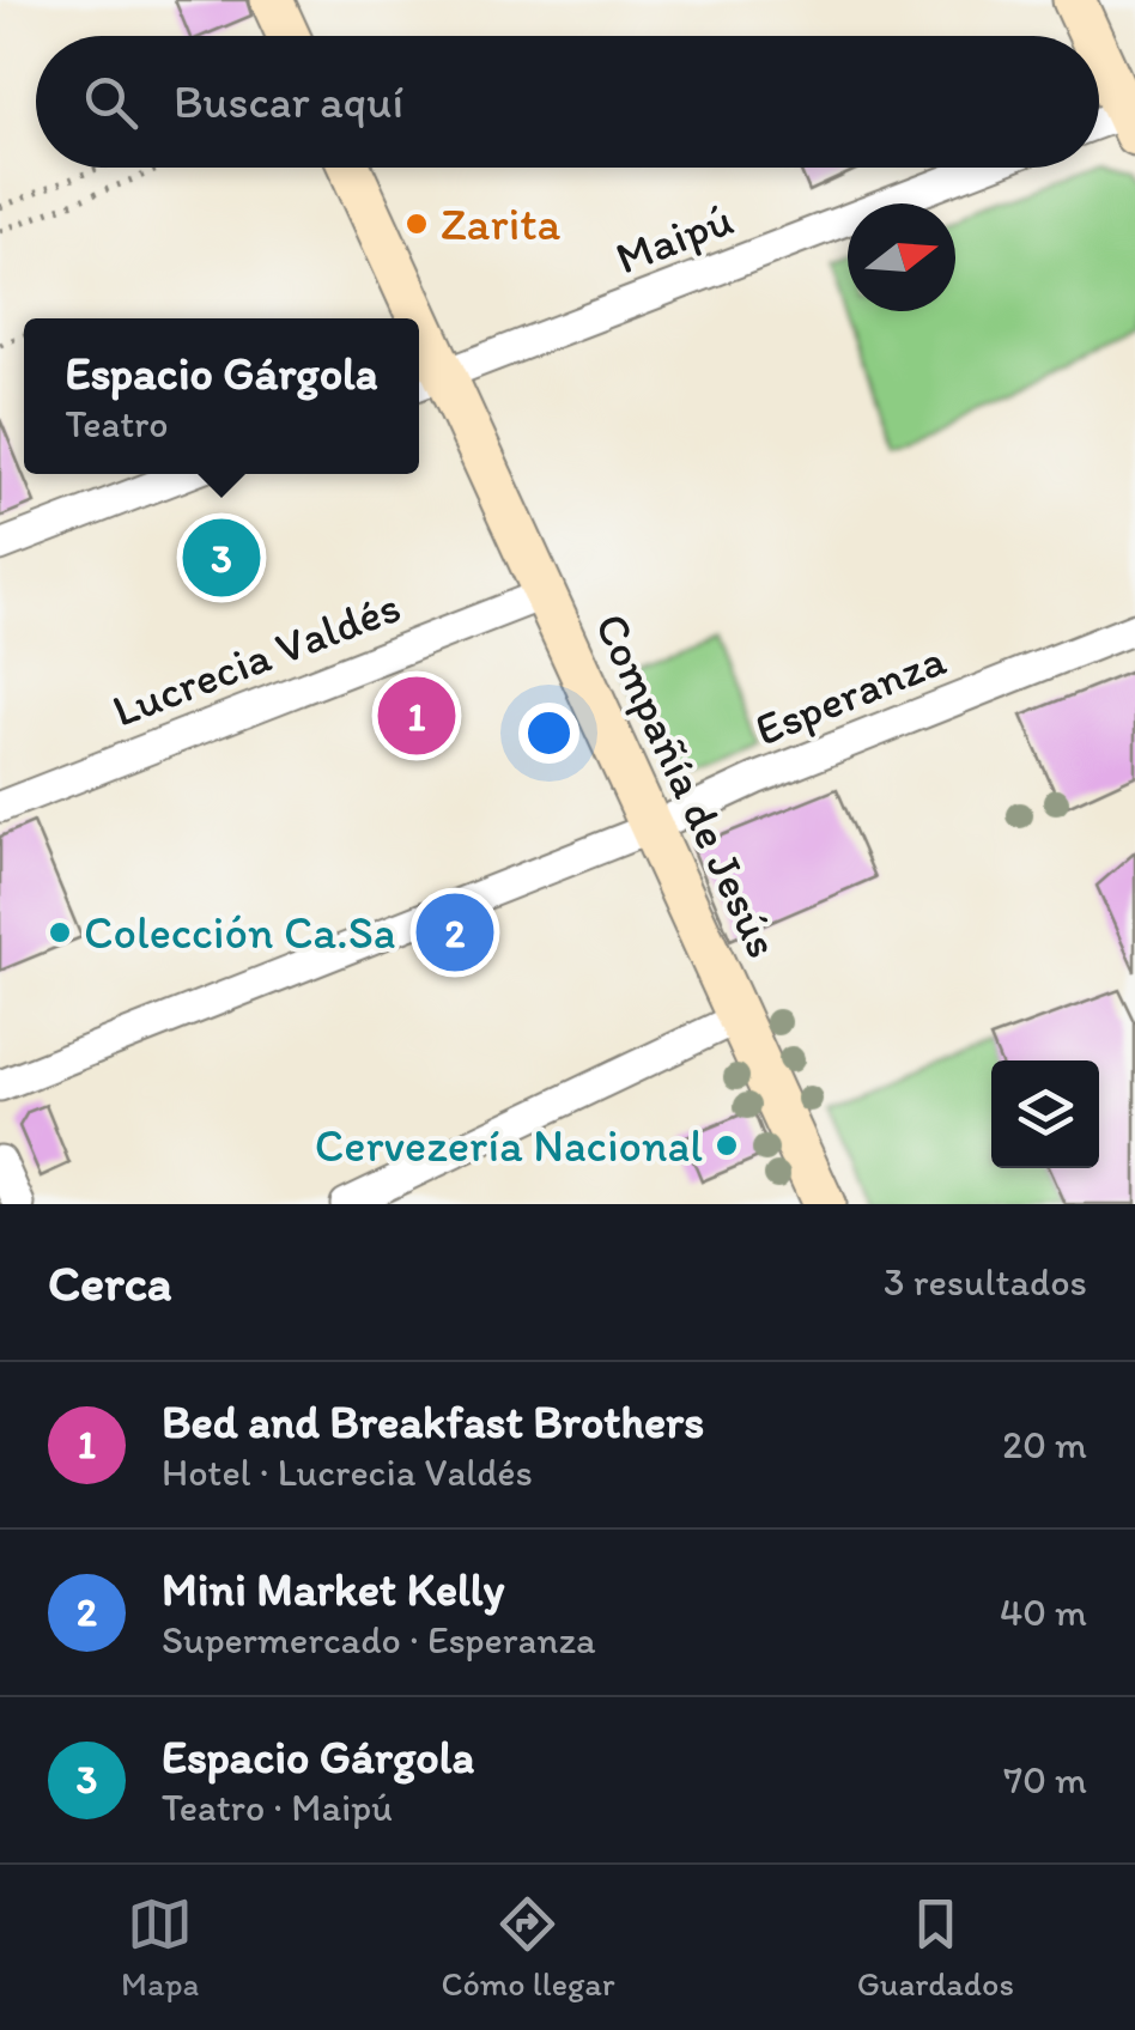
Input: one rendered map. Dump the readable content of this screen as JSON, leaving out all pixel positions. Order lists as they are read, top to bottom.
{
  "streets": {
    "street": [
      "Maipú",
      "Lucrecia Valdés",
      "Esperanza",
      "Compañía de Jesús"
    ]
  },
  "crossings": [
    ["Maipú", "Compañía de Jesús"],
    ["Lucrecia Valdés", "Compañía de Jesús"],
    ["Esperanza", "Compañía de Jesús"]
  ],
  "places": ["Zarita", "Colección Ca.Sa", "Cervezería Nacional"],
  "north": "right",
  "page": {
    "search": "Buscar aquí",
    "popup": ["Espacio Gárgola", "Teatro"],
    "pins": ["3", "1", "2"],
    "heading": ["Cerca", "3 resultados"],
    "list": [
      {
        "mark": "1",
        "name": "Bed and Breakfast Brothers",
        "note": "Hotel · Lucrecia Valdés",
        "value": "20 m"
      },
      {
        "mark": "2",
        "name": "Mini Market Kelly",
        "note": "Supermercado · Esperanza",
        "value": "40 m"
      },
      {
        "mark": "3",
        "name": "Espacio Gárgola",
        "note": "Teatro · Maipú",
        "value": "70 m"
      }
    ],
    "nav": ["Mapa", "Cómo llegar", "Guardados"]
  }
}
